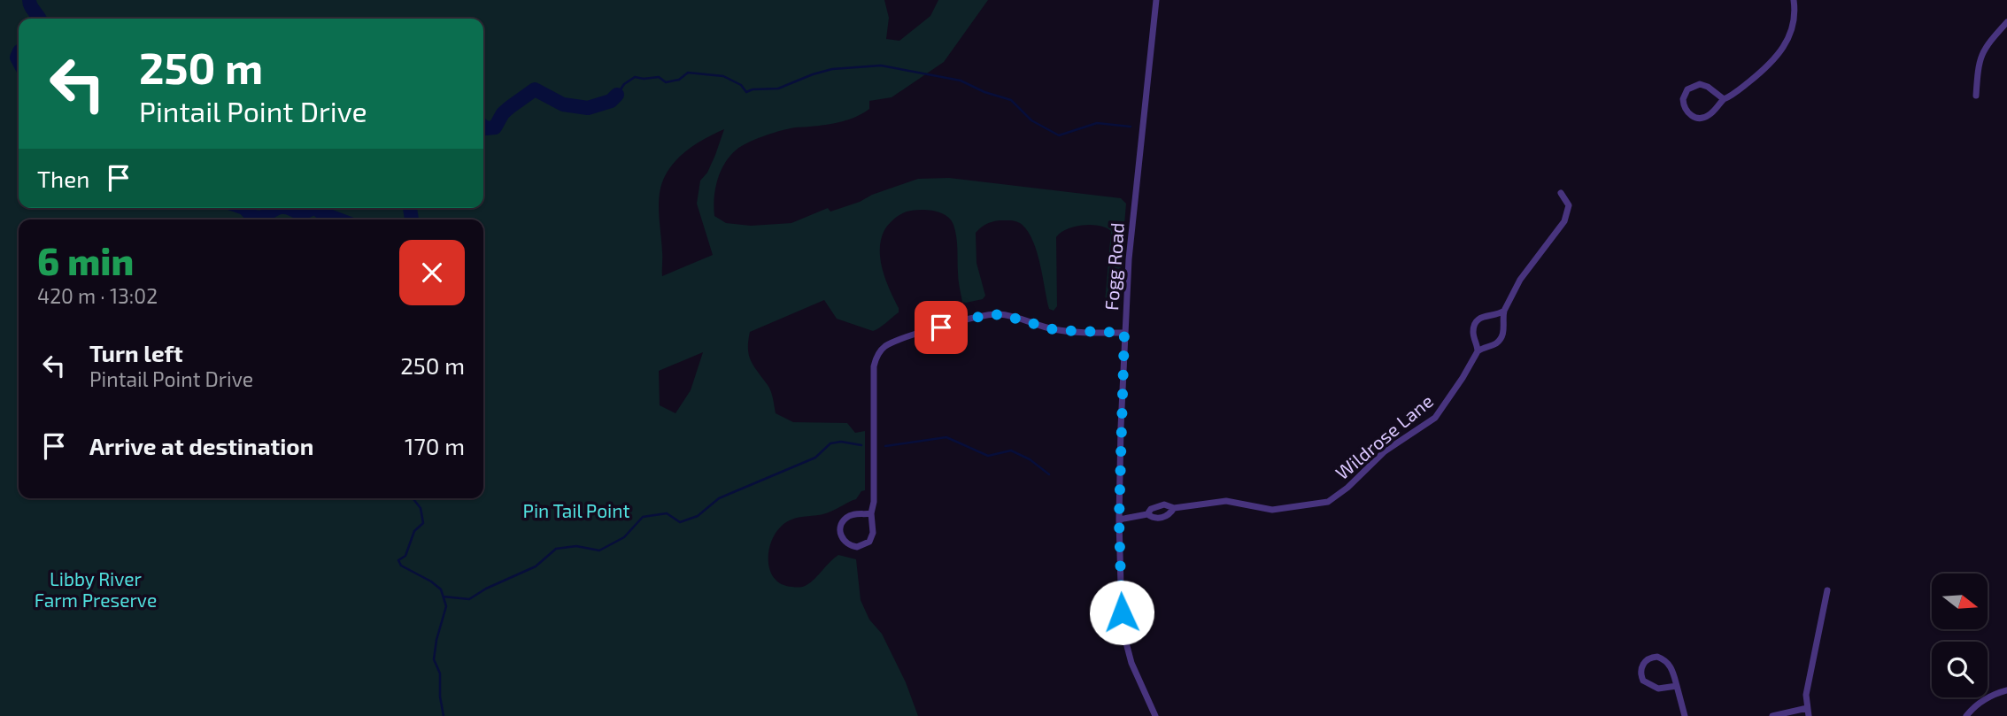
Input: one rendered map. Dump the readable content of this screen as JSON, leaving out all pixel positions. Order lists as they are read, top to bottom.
{
  "streets": {
    "street": ["Fogg Road", "Wildrose Lane"]
  },
  "crossings": [
    ["Fogg Road", "Wildrose Lane"]
  ],
  "parks": ["Pin Tail Point", "Libby River Farm Preserve"],
  "north": "right",
  "page": {
    "turn": ["250 m", "Pintail Point Drive"],
    "then": "Then",
    "heading": ["6 min", "420 m · 13:02"],
    "list": [
      {
        "name": "Turn left",
        "note": "Pintail Point Drive",
        "value": "250 m"
      },
      {
        "name": "Arrive at destination",
        "value": "170 m"
      }
    ]
  }
}
